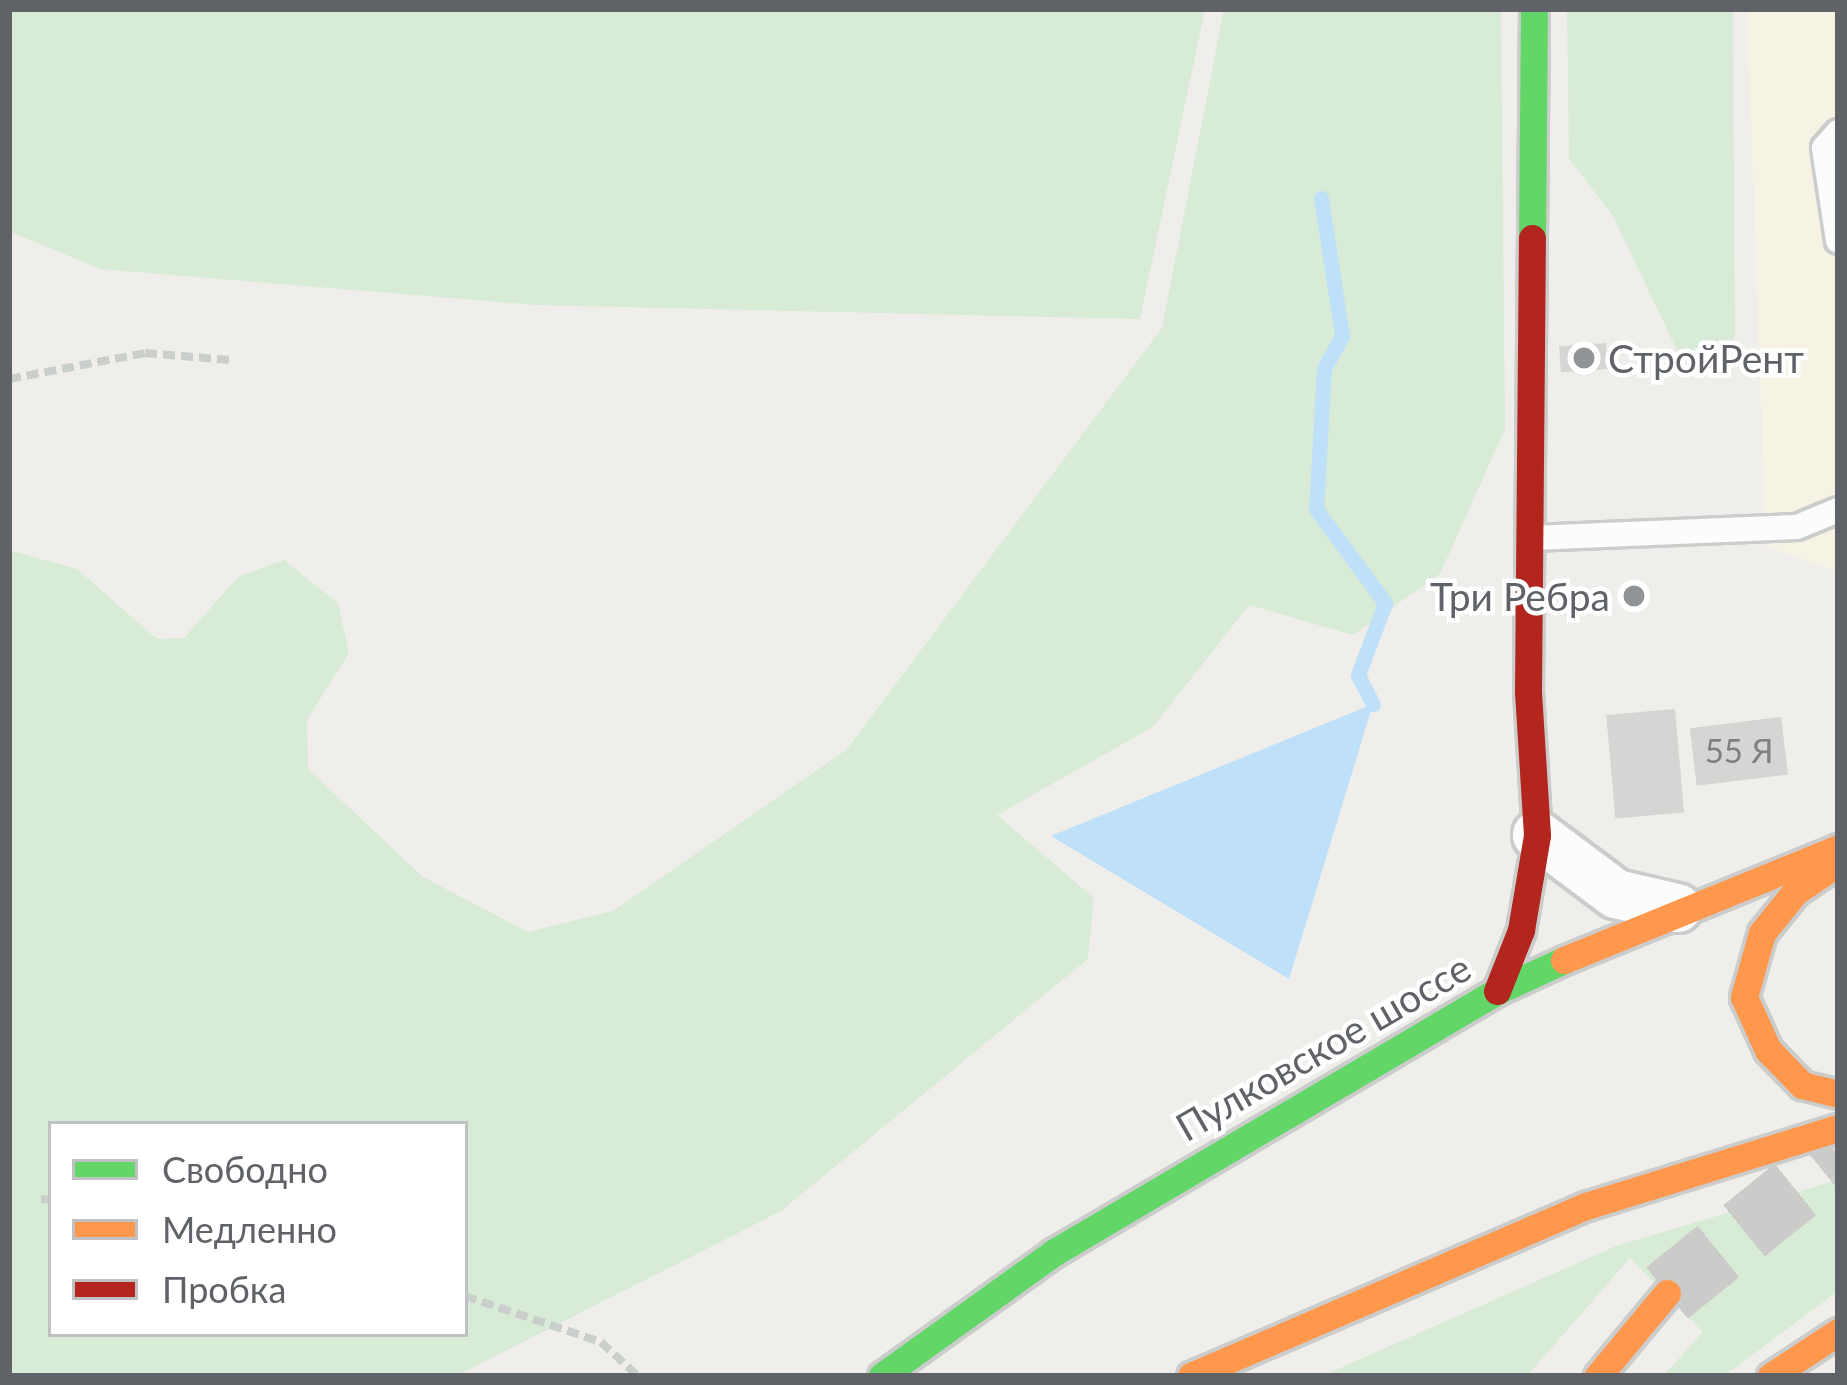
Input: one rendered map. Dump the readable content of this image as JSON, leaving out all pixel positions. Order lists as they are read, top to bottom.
{
  "streets": {
    "main road": ["Пулковское шоссе"]
  },
  "places": ["СтройРент", "Три Ребра"],
  "house_numbers": ["55 Я"],
  "legend": ["Свободно", "Медленно", "Пробка"]
}
